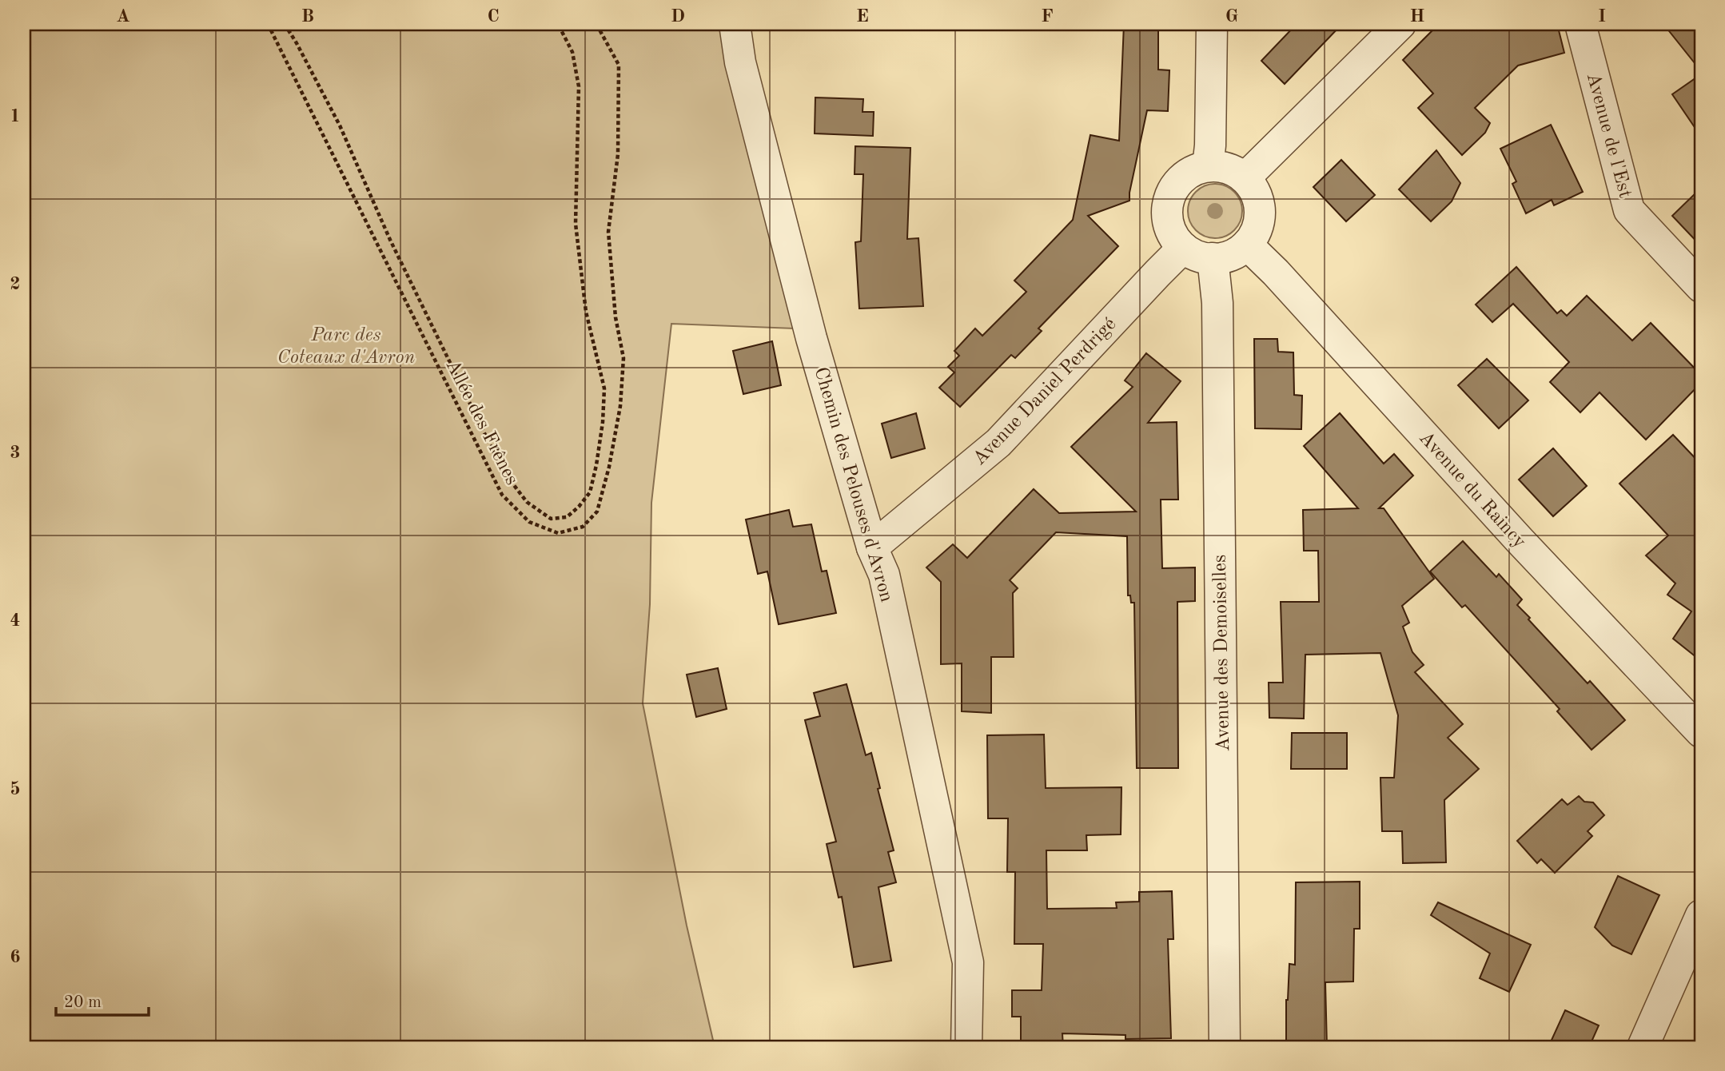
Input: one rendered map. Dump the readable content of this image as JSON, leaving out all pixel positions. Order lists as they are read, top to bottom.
{
  "streets": {
    "street": [
      "Avenue de l'Est",
      "Avenue Daniel Perdrigé",
      "Chemin des Pelouses d'Avron",
      "Avenue du Raincy",
      "Avenue des Demoiselles"
    ],
    "path": ["Allée des Frênes"]
  },
  "crossings": [
    ["Avenue Daniel Perdrigé", "Chemin des Pelouses d'Avron"],
    ["Avenue Daniel Perdrigé", "Avenue du Raincy"],
    ["Avenue Daniel Perdrigé", "Avenue des Demoiselles"],
    ["Avenue du Raincy", "Avenue des Demoiselles"]
  ],
  "parks": ["Parc des Coteaux d'Avron"],
  "scale_bar": "20 m",
  "grid": {
    "columns": [
      "A",
      "B",
      "C",
      "D",
      "E",
      "F",
      "G",
      "H",
      "I"
    ],
    "rows": [
      "1",
      "2",
      "3",
      "4",
      "5",
      "6"
    ]
  }
}
